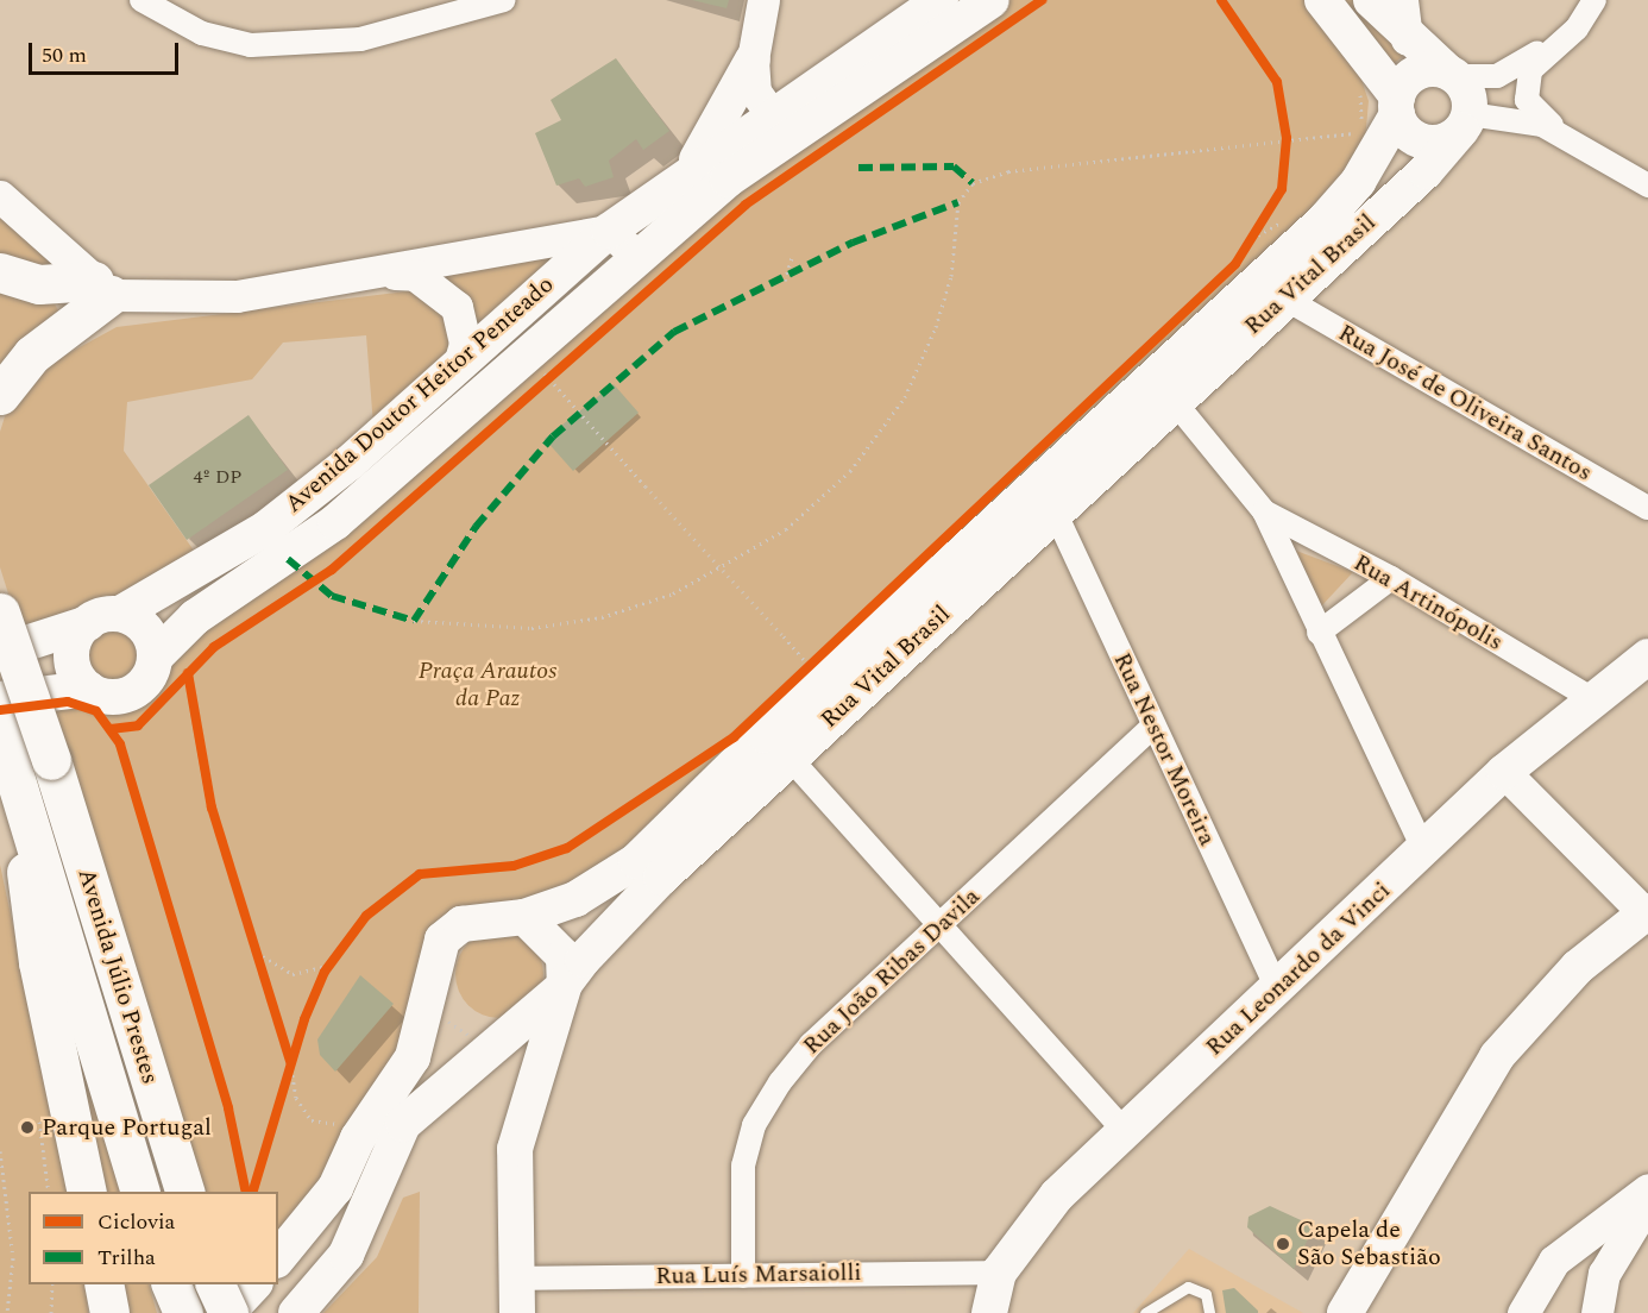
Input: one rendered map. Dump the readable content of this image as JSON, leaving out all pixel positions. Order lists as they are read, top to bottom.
{
  "streets": {
    "highway": ["Avenida Júlio Prestes"],
    "main road": ["Rua Vital Brasil", "Avenida Doutor Heitor Penteado", "Rua Leonardo da Vinci"],
    "street": [
      "Rua José de Oliveira Santos",
      "Rua Artinópolis",
      "Rua Nestor Moreira",
      "Rua João Ribas Davila",
      "Rua Luís Marsaiolli"
    ]
  },
  "crossings": [
    ["Rua Vital Brasil", "Rua José de Oliveira Santos"],
    ["Rua Vital Brasil", "Rua Nestor Moreira"],
    ["Rua Vital Brasil", "Rua Luís Marsaiolli"],
    ["Rua Artinópolis", "Rua Leonardo da Vinci"],
    ["Rua Nestor Moreira", "Rua Leonardo da Vinci"],
    ["Rua Nestor Moreira", "Rua João Ribas Davila"],
    ["Rua Leonardo da Vinci", "Rua Luís Marsaiolli"],
    ["Rua João Ribas Davila", "Rua Luís Marsaiolli"]
  ],
  "parks": ["Praça Arautos da Paz"],
  "places": ["Parque Portugal", "Capela de São Sebastião"],
  "house_numbers": ["4º DP"],
  "legend": ["Ciclovia", "Trilha"],
  "scale_bar": "50 m"
}
